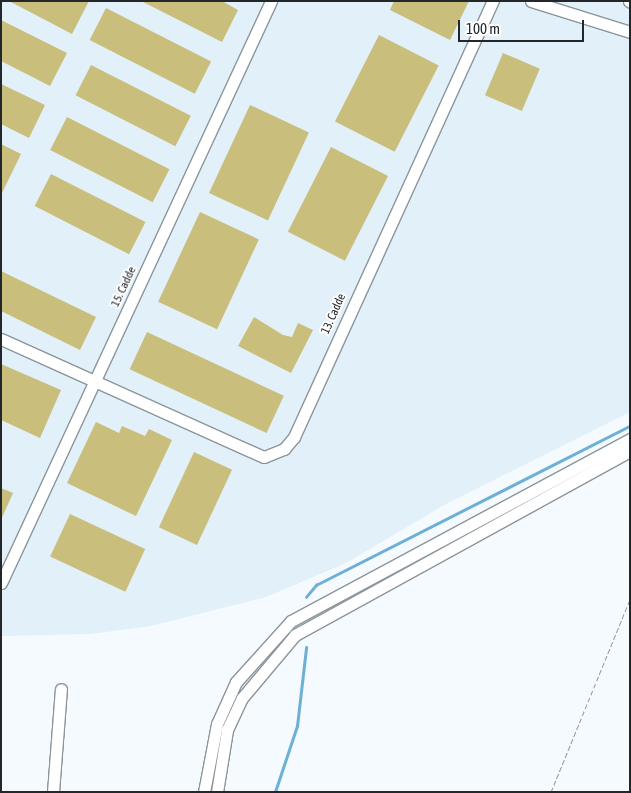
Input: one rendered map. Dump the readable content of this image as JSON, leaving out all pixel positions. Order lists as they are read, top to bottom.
{
  "streets": {
    "street": ["15. Cadde", "13. Cadde"]
  },
  "crossings": [
    ["15. Cadde", "13. Cadde"]
  ],
  "scale_bar": "100 m"
}
